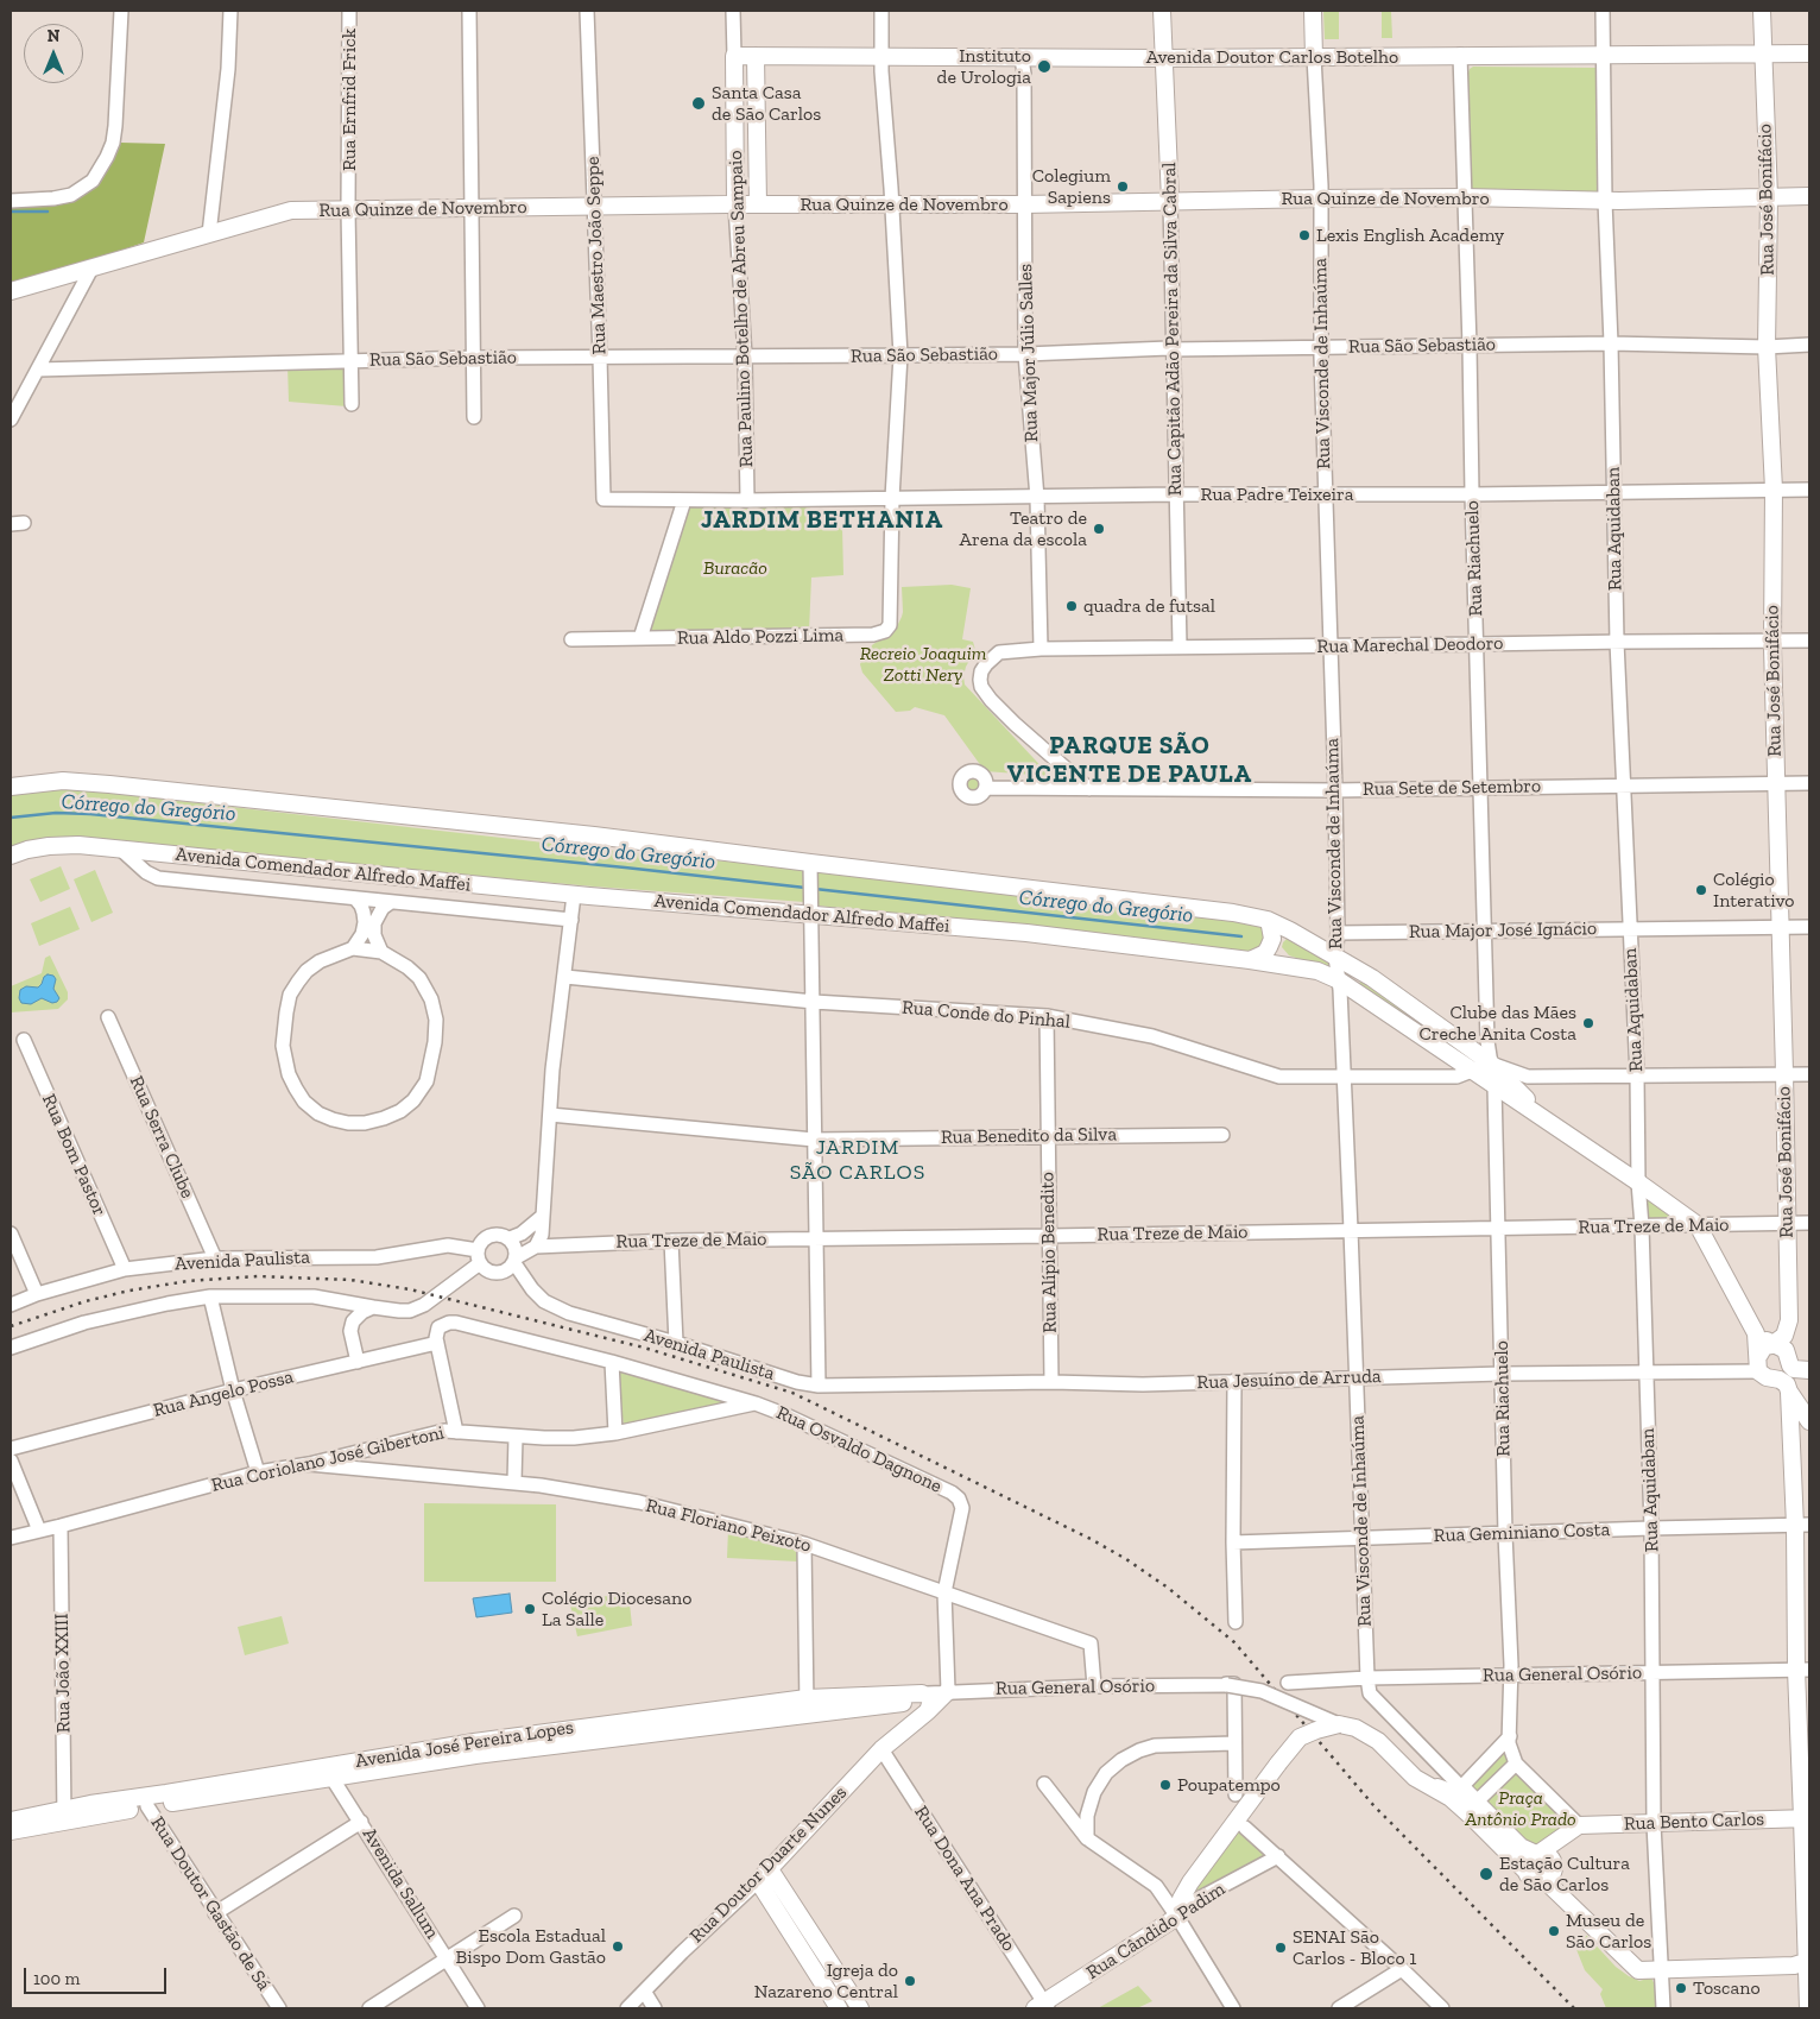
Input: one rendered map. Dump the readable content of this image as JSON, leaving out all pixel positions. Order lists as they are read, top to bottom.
{
  "streets": {
    "main road": [
      "Avenida Doutor Carlos Botelho",
      "Rua Quinze de Novembro",
      "Rua José Bonifácio",
      "Rua Paulino Botelho de Abreu Sampaio",
      "Rua Capitão Adão Pereira da Silva Cabral",
      "Rua Visconde de Inhaúma",
      "Avenida Comendador Alfredo Maffei",
      "Avenida José Pereira Lopes",
      "Rua Bento Carlos",
      "Rua Doutor Duarte Nunes",
      "Rua Cândido Padim"
    ],
    "street": [
      "Rua Ernfrid Frick",
      "Rua Maestro João Seppe",
      "Rua São Sebastião",
      "Rua Major Júlio Salles",
      "Rua Padre Teixeira",
      "Rua Aquidaban",
      "Rua Riachuelo",
      "Rua Aldo Pozzi Lima",
      "Rua Marechal Deodoro",
      "Rua Sete de Setembro",
      "Rua Major José Ignácio",
      "Rua Conde do Pinhal",
      "Rua Benedito da Silva",
      "Rua Serra Clube",
      "Rua Bom Pastor",
      "Rua Treze de Maio",
      "Rua Alípio Benedito",
      "Avenida Paulista",
      "Rua Jesuíno de Arruda",
      "Rua Angelo Possa",
      "Rua Osvaldo Dagnone",
      "Rua Coriolano José Gibertoni",
      "Rua Floriano Peixoto",
      "Rua Geminiano Costa",
      "Rua João XXIII",
      "Rua General Osório",
      "Rua Dona Ana Prado",
      "Avenida Sallum",
      "Rua Doutor Gastão de Sá"
    ]
  },
  "crossings": [
    ["Avenida Doutor Carlos Botelho", "Rua José Bonifácio"],
    ["Avenida Doutor Carlos Botelho", "Rua Paulino Botelho de Abreu Sampaio"],
    ["Avenida Doutor Carlos Botelho", "Rua Capitão Adão Pereira da Silva Cabral"],
    ["Avenida Doutor Carlos Botelho", "Rua Major Júlio Salles"],
    ["Avenida Doutor Carlos Botelho", "Rua Visconde de Inhaúma"],
    ["Avenida Doutor Carlos Botelho", "Rua Aquidaban"],
    ["Avenida Doutor Carlos Botelho", "Rua Riachuelo"],
    ["Avenida Doutor Carlos Botelho", "Rua Aldo Pozzi Lima"],
    ["Rua Ernfrid Frick", "Rua Quinze de Novembro"],
    ["Rua Ernfrid Frick", "Rua São Sebastião"],
    ["Rua Quinze de Novembro", "Rua José Bonifácio"],
    ["Rua Quinze de Novembro", "Rua Maestro João Seppe"],
    ["Rua Quinze de Novembro", "Rua Paulino Botelho de Abreu Sampaio"],
    ["Rua Quinze de Novembro", "Rua Capitão Adão Pereira da Silva Cabral"],
    ["Rua Quinze de Novembro", "Rua Major Júlio Salles"],
    ["Rua Quinze de Novembro", "Rua Visconde de Inhaúma"],
    ["Rua Quinze de Novembro", "Rua Aquidaban"],
    ["Rua Quinze de Novembro", "Rua Riachuelo"],
    ["Rua Quinze de Novembro", "Rua Aldo Pozzi Lima"],
    ["Rua José Bonifácio", "Rua São Sebastião"],
    ["Rua José Bonifácio", "Rua Padre Teixeira"],
    ["Rua José Bonifácio", "Rua Marechal Deodoro"],
    ["Rua José Bonifácio", "Rua Sete de Setembro"],
    ["Rua José Bonifácio", "Avenida Comendador Alfredo Maffei"],
    ["Rua José Bonifácio", "Rua Major José Ignácio"],
    ["Rua José Bonifácio", "Rua Treze de Maio"],
    ["Rua José Bonifácio", "Rua Jesuíno de Arruda"],
    ["Rua Maestro João Seppe", "Rua São Sebastião"],
    ["Rua Maestro João Seppe", "Rua Padre Teixeira"],
    ["Rua Paulino Botelho de Abreu Sampaio", "Rua São Sebastião"],
    ["Rua Paulino Botelho de Abreu Sampaio", "Rua Padre Teixeira"],
    ["Rua Capitão Adão Pereira da Silva Cabral", "Rua São Sebastião"],
    ["Rua Capitão Adão Pereira da Silva Cabral", "Rua Padre Teixeira"],
    ["Rua Capitão Adão Pereira da Silva Cabral", "Rua Marechal Deodoro"],
    ["Rua São Sebastião", "Rua Major Júlio Salles"],
    ["Rua São Sebastião", "Rua Visconde de Inhaúma"],
    ["Rua São Sebastião", "Rua Aquidaban"],
    ["Rua São Sebastião", "Rua Riachuelo"],
    ["Rua São Sebastião", "Rua Aldo Pozzi Lima"],
    ["Rua Major Júlio Salles", "Rua Padre Teixeira"],
    ["Rua Major Júlio Salles", "Rua Marechal Deodoro"],
    ["Rua Visconde de Inhaúma", "Rua Padre Teixeira"],
    ["Rua Visconde de Inhaúma", "Rua Marechal Deodoro"],
    ["Rua Visconde de Inhaúma", "Rua Sete de Setembro"],
    ["Rua Visconde de Inhaúma", "Avenida Comendador Alfredo Maffei"],
    ["Rua Visconde de Inhaúma", "Rua Major José Ignácio"],
    ["Rua Visconde de Inhaúma", "Rua Conde do Pinhal"],
    ["Rua Visconde de Inhaúma", "Rua Treze de Maio"],
    ["Rua Visconde de Inhaúma", "Rua Jesuíno de Arruda"],
    ["Rua Visconde de Inhaúma", "Rua Geminiano Costa"],
    ["Rua Visconde de Inhaúma", "Rua General Osório"],
    ["Rua Padre Teixeira", "Rua Aquidaban"],
    ["Rua Padre Teixeira", "Rua Riachuelo"],
    ["Rua Padre Teixeira", "Rua Aldo Pozzi Lima"],
    ["Rua Aquidaban", "Rua Marechal Deodoro"],
    ["Rua Aquidaban", "Rua Sete de Setembro"],
    ["Rua Aquidaban", "Avenida Comendador Alfredo Maffei"],
    ["Rua Aquidaban", "Rua Major José Ignácio"],
    ["Rua Aquidaban", "Rua Treze de Maio"],
    ["Rua Aquidaban", "Rua Jesuíno de Arruda"],
    ["Rua Aquidaban", "Rua Geminiano Costa"],
    ["Rua Aquidaban", "Rua General Osório"],
    ["Rua Aquidaban", "Rua Bento Carlos"],
    ["Rua Riachuelo", "Rua Marechal Deodoro"],
    ["Rua Riachuelo", "Rua Sete de Setembro"],
    ["Rua Riachuelo", "Avenida Comendador Alfredo Maffei"],
    ["Rua Riachuelo", "Rua Major José Ignácio"],
    ["Rua Riachuelo", "Rua Treze de Maio"],
    ["Rua Riachuelo", "Rua Jesuíno de Arruda"],
    ["Rua Riachuelo", "Rua Geminiano Costa"],
    ["Rua Riachuelo", "Rua General Osório"],
    ["Rua Marechal Deodoro", "Rua Sete de Setembro"],
    ["Avenida Comendador Alfredo Maffei", "Rua Conde do Pinhal"],
    ["Avenida Comendador Alfredo Maffei", "Rua Treze de Maio"],
    ["Avenida Comendador Alfredo Maffei", "Rua Jesuíno de Arruda"],
    ["Rua Conde do Pinhal", "Rua Alípio Benedito"],
    ["Rua Benedito da Silva", "Rua Alípio Benedito"],
    ["Rua Serra Clube", "Avenida Paulista"],
    ["Rua Bom Pastor", "Avenida Paulista"],
    ["Rua Treze de Maio", "Rua Alípio Benedito"],
    ["Rua Treze de Maio", "Avenida Paulista"],
    ["Rua Alípio Benedito", "Rua Jesuíno de Arruda"],
    ["Avenida Paulista", "Rua Jesuíno de Arruda"],
    ["Avenida Paulista", "Rua Angelo Possa"],
    ["Avenida Paulista", "Rua Osvaldo Dagnone"],
    ["Avenida Paulista", "Rua Coriolano José Gibertoni"],
    ["Rua Osvaldo Dagnone", "Rua Coriolano José Gibertoni"],
    ["Rua Osvaldo Dagnone", "Rua Floriano Peixoto"],
    ["Rua Coriolano José Gibertoni", "Rua Floriano Peixoto"],
    ["Rua Coriolano José Gibertoni", "Rua João XXIII"],
    ["Rua Floriano Peixoto", "Rua General Osório"],
    ["Rua João XXIII", "Avenida José Pereira Lopes"],
    ["Avenida José Pereira Lopes", "Rua Doutor Duarte Nunes"],
    ["Avenida José Pereira Lopes", "Avenida Sallum"],
    ["Avenida José Pereira Lopes", "Rua Doutor Gastão de Sá"],
    ["Rua Doutor Duarte Nunes", "Rua Dona Ana Prado"],
    ["Rua Dona Ana Prado", "Rua Cândido Padim"]
  ],
  "districts": ["JARDIM BETHANIA", "PARQUE SÃO VICENTE DE PAULA", "JARDIM SÃO CARLOS"],
  "water": ["Córrego do Gregório"],
  "parks": ["Buracão", "Recreio Joaquim Zotti Nery", "Praça Antônio Prado"],
  "places": [
    "Instituto de Urologia",
    "Santa Casa de São Carlos",
    "Colegium Sapiens",
    "Lexis English Academy",
    "Teatro de Arena da escola",
    "quadra de futsal",
    "Colégio Interativo",
    "Clube das Mães Creche Anita Costa",
    "Colégio Diocesano La Salle",
    "Poupatempo",
    "Estação Cultura de São Carlos",
    "Museu de São Carlos",
    "Escola Estadual Bispo Dom Gastão",
    "SENAI São Carlos - Bloco 1",
    "Igreja do Nazareno Central",
    "Toscano"
  ],
  "scale_bar": "100 m",
  "north": "top"
}
